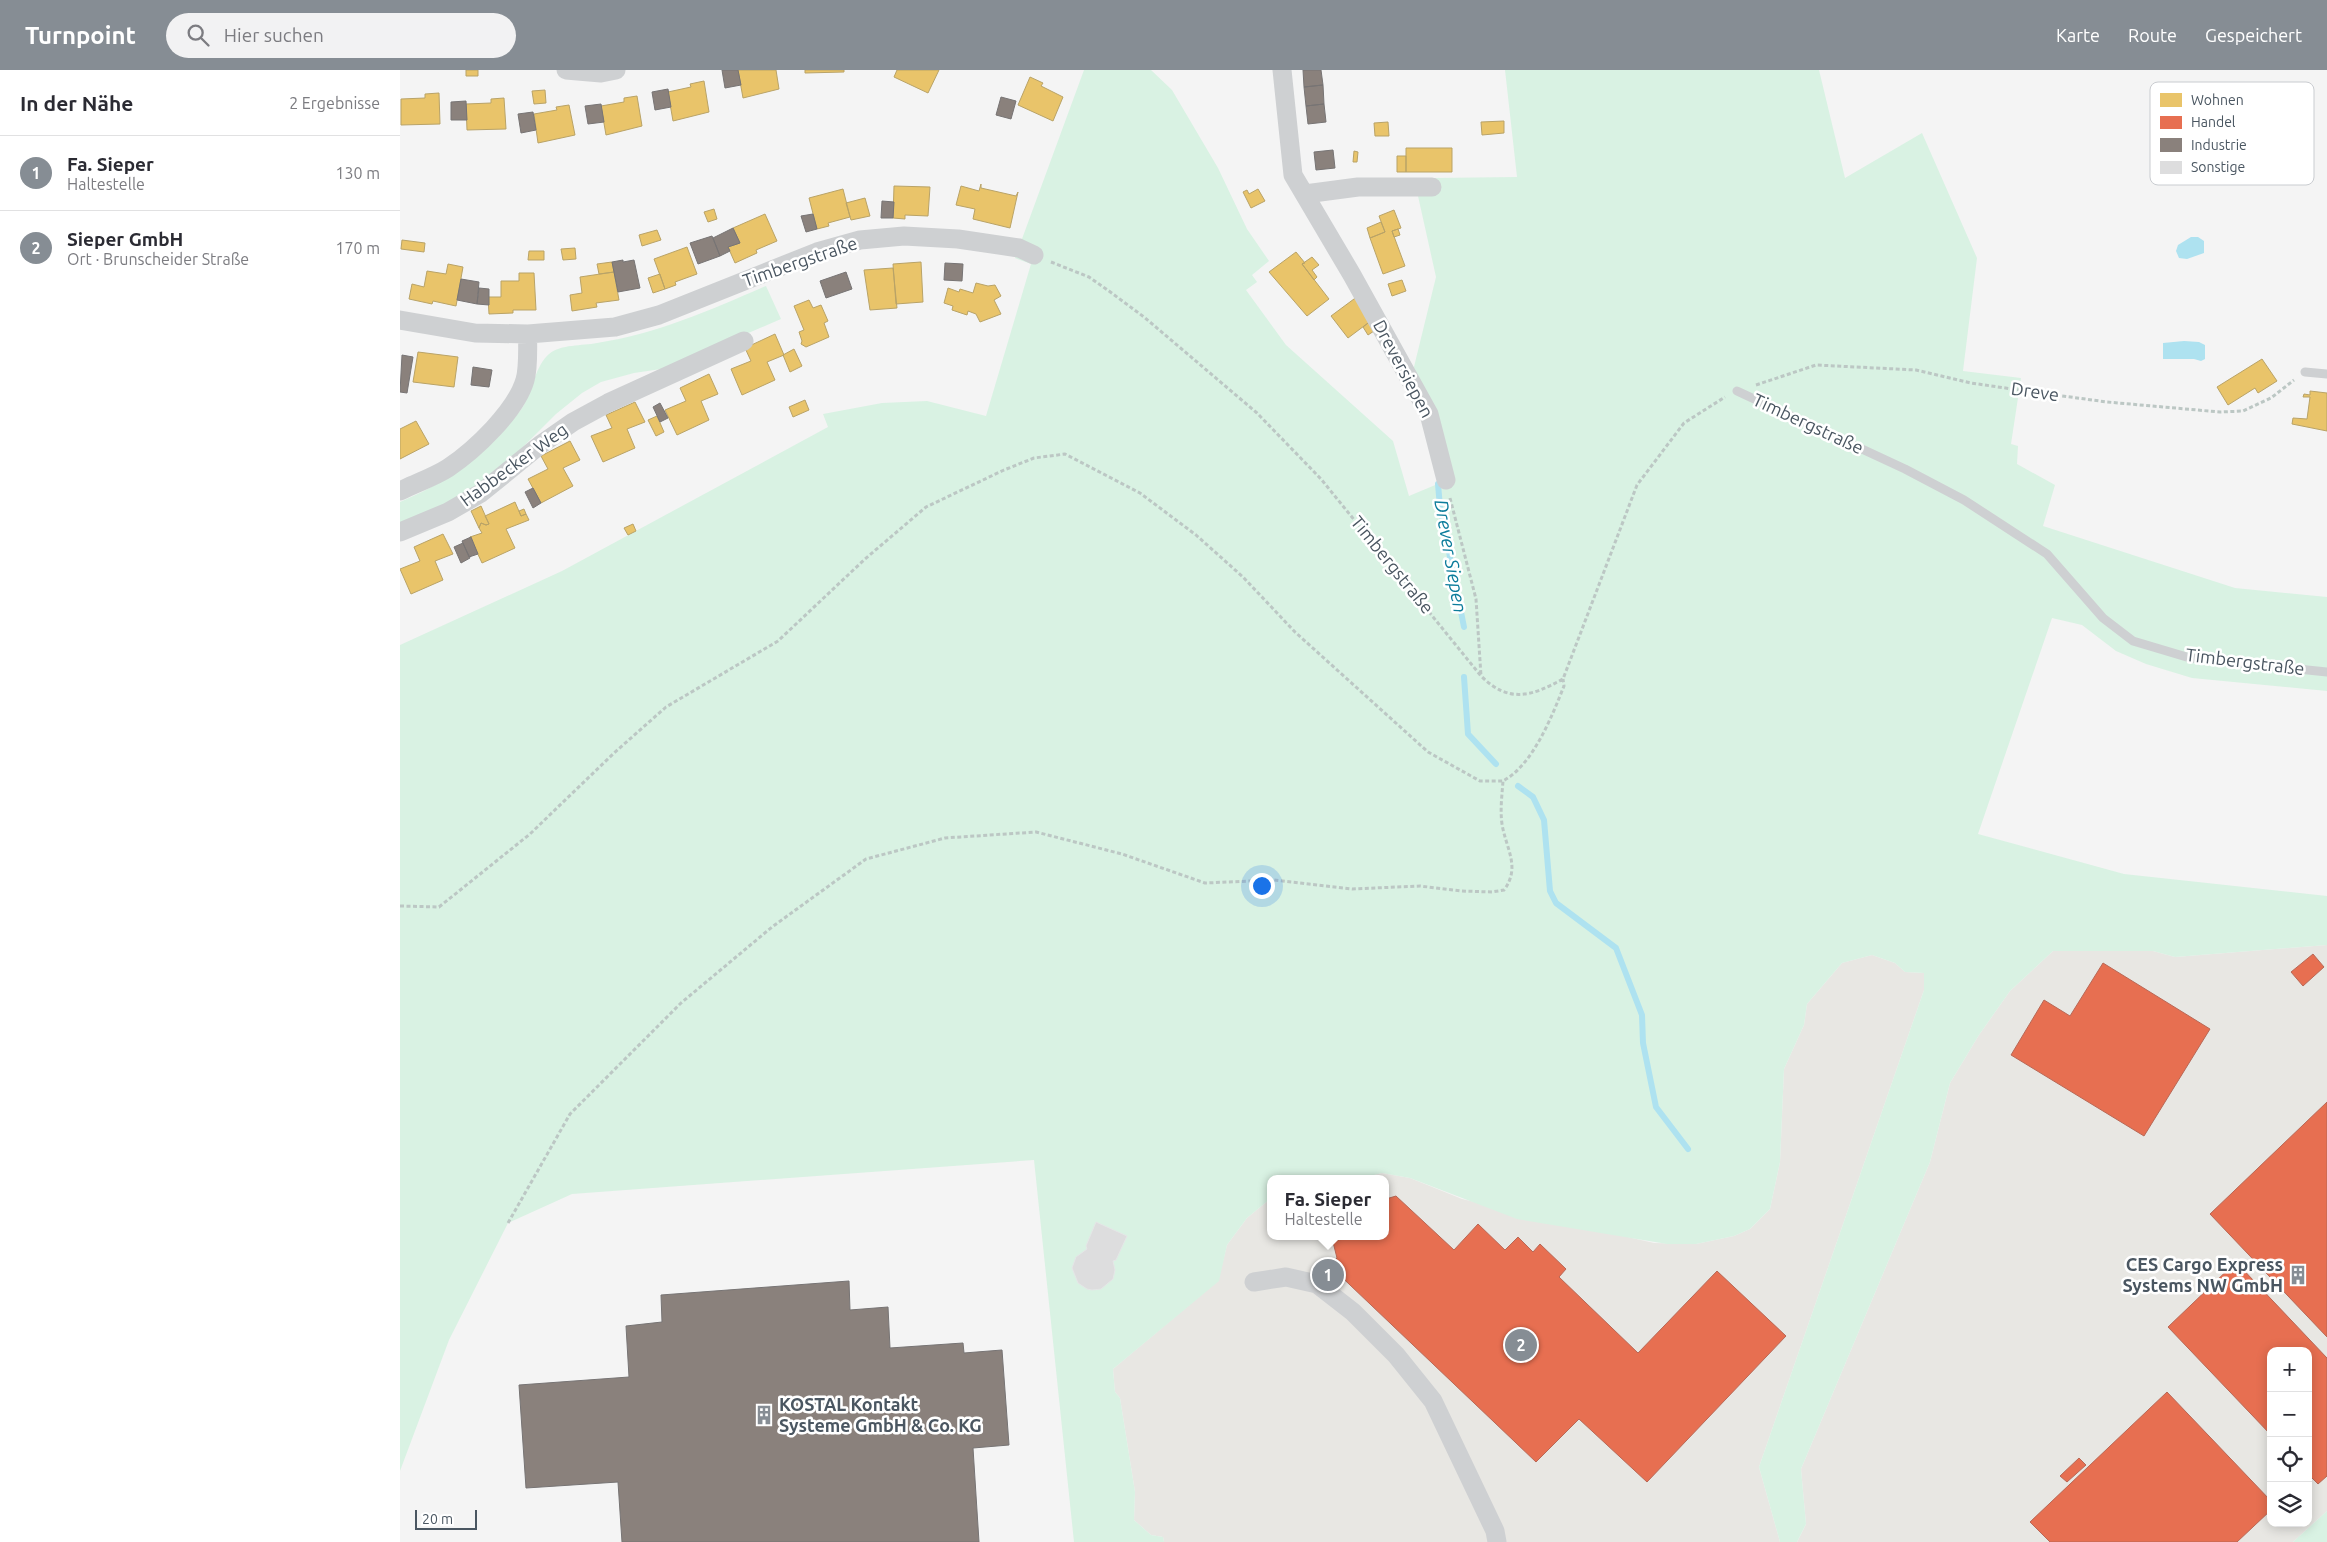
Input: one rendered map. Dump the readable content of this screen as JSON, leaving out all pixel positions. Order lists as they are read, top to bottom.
{
  "streets": {
    "street": ["Timbergstraße", "Dreversiepen", "Habbecker Weg"],
    "path": ["Dreve"]
  },
  "crossings": [
    ["Timbergstraße", "Dreve"],
    ["Timbergstraße", "Habbecker Weg"]
  ],
  "water": ["Drever Siepen"],
  "places": {
    "building": ["CES Cargo Express Systems NW GmbH", "KOSTAL Kontakt Systeme GmbH & Co. KG"]
  },
  "legend": [
    "Wohnen",
    "Handel",
    "Industrie",
    "Sonstige"
  ],
  "scale_bar": "20 m",
  "page": {
    "header": "Turnpoint",
    "search": "Hier suchen",
    "nav": ["Karte", "Route", "Gespeichert"],
    "heading": ["In der Nähe", "2 Ergebnisse"],
    "list": [
      {
        "mark": "1",
        "name": "Fa. Sieper",
        "note": "Haltestelle",
        "value": "130 m"
      },
      {
        "mark": "2",
        "name": "Sieper GmbH",
        "note": "Ort · Brunscheider Straße",
        "value": "170 m"
      }
    ],
    "popup": ["Fa. Sieper", "Haltestelle"],
    "pins": ["1", "2"],
    "map_buttons": ["+", "−"],
    "scale": "20 m"
  }
}
